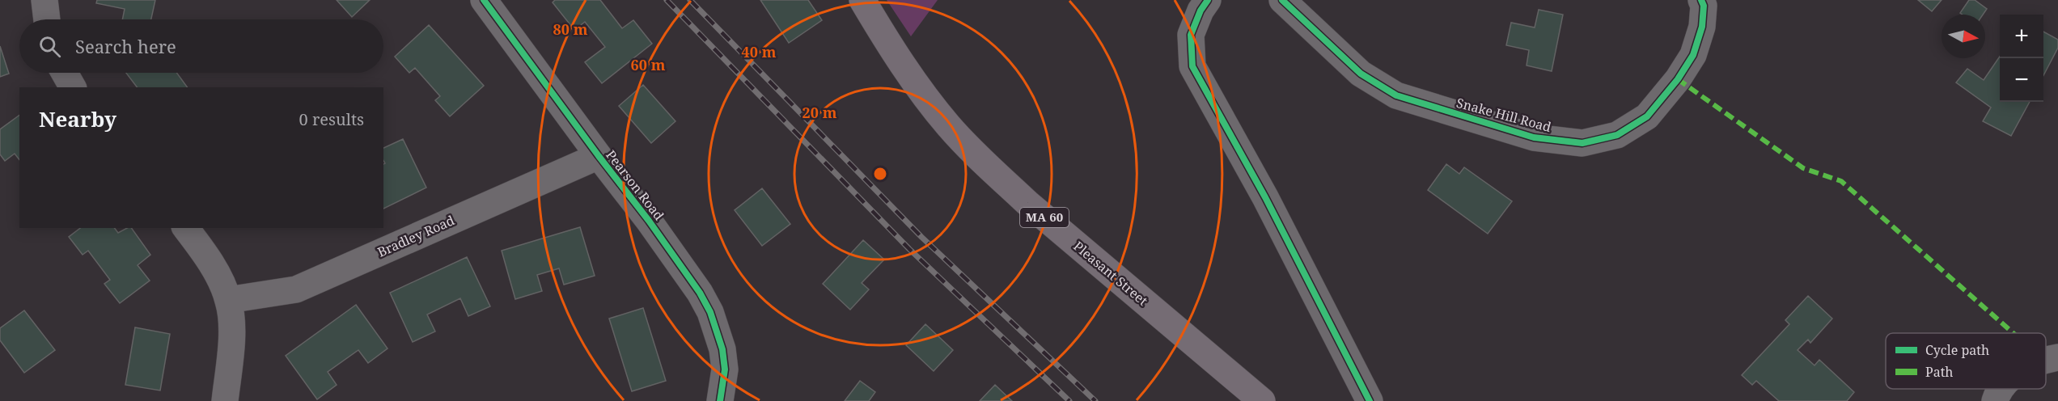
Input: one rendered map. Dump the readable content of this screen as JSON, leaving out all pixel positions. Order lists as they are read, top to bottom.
{
  "streets": {
    "main road": ["MA 60", "Pleasant Street"],
    "street": ["Snake Hill Road", "Pearson Road", "Bradley Road"]
  },
  "crossings": [
    ["Pearson Road", "Bradley Road"]
  ],
  "legend": ["Cycle path", "Path"],
  "north": "right",
  "page": {
    "map_buttons": ["+", "−"],
    "search": "Search here",
    "heading": ["Nearby", "0 results"]
  },
  "rings": [
    "80 m",
    "40 m",
    "60 m",
    "20 m"
  ]
}
